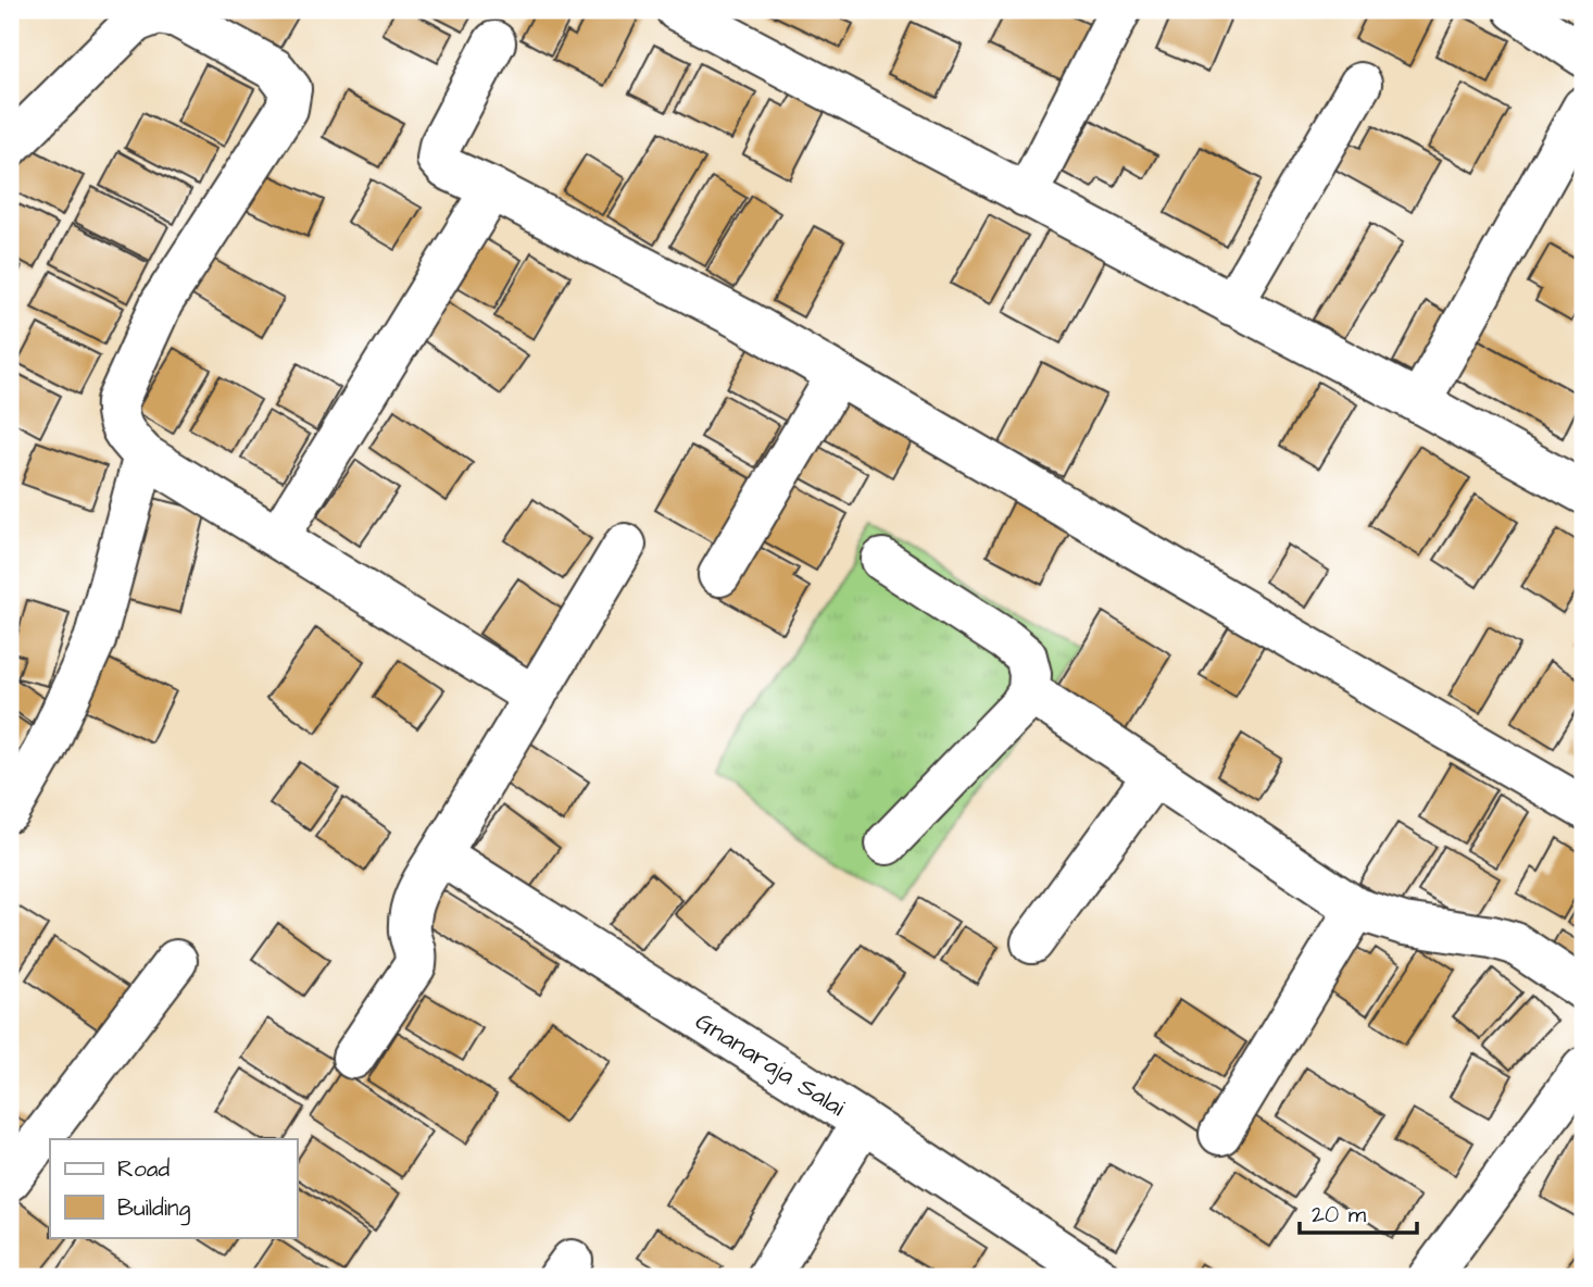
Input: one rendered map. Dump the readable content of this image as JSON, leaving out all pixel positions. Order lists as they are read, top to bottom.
{
  "streets": {
    "street": ["Gnanaraja Salai"]
  },
  "legend": ["Road", "Building"],
  "scale_bar": "20 m"
}
